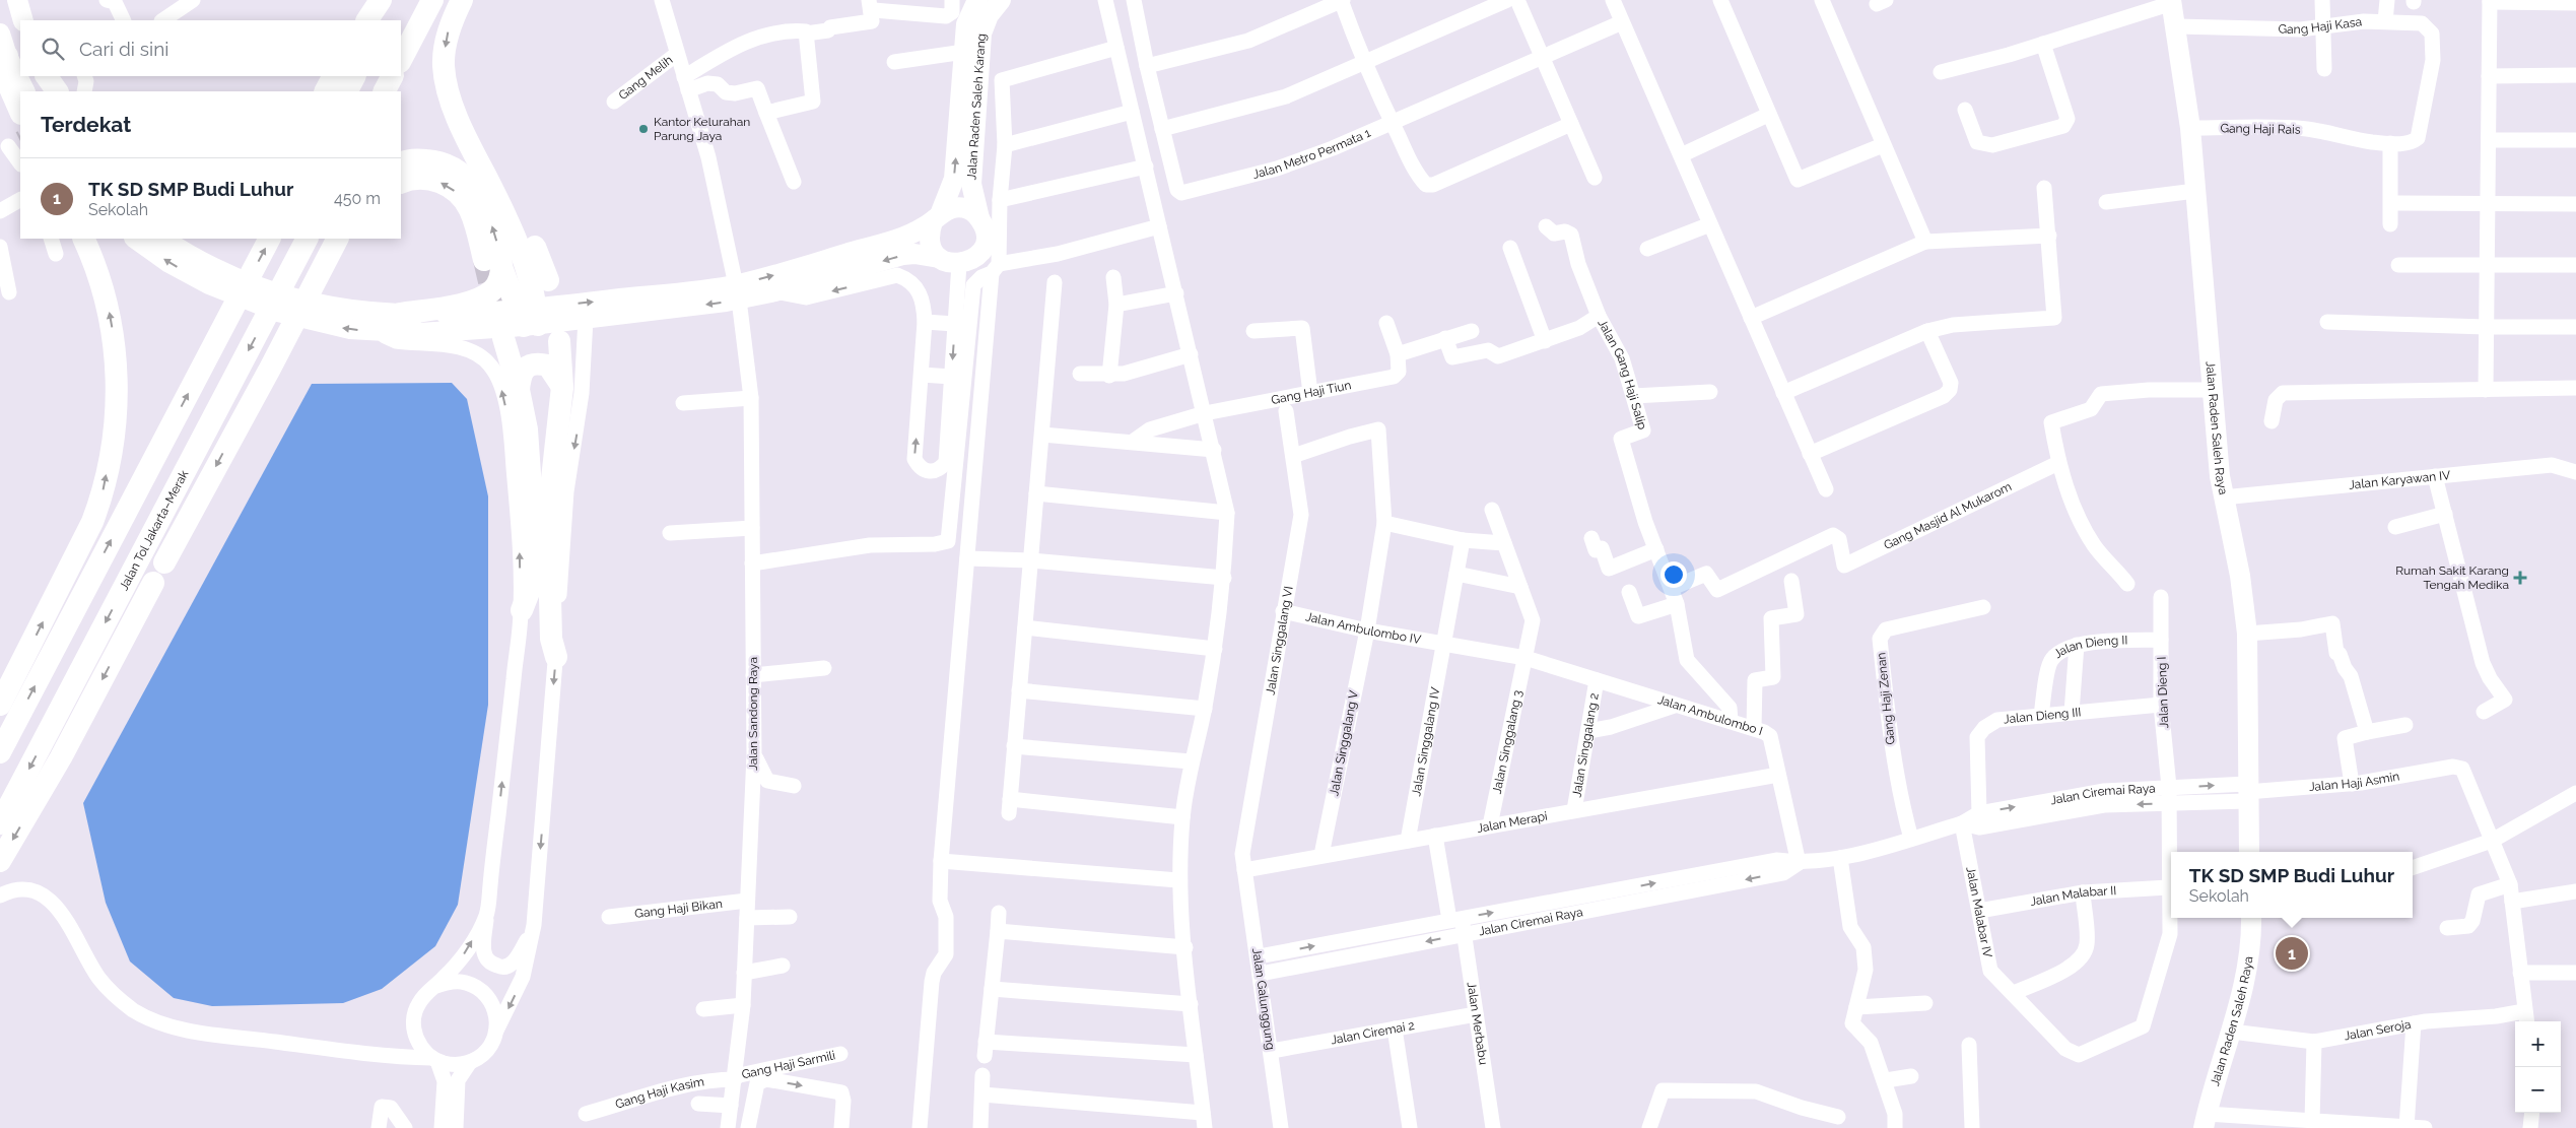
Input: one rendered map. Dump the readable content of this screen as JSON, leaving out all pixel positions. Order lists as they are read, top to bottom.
{
  "streets": {
    "highway": ["Jalan Tol Jakarta–Merak"],
    "main road": ["Jalan Raden Saleh Karang", "Jalan Raden Saleh Raya"],
    "street": [
      "Gang Haji Kasa",
      "Gang Melih",
      "Gang Haji Rais",
      "Jalan Metro Permata 1",
      "Jalan Gang Haji Salip",
      "Gang Haji Tiun",
      "Jalan Karyawan IV",
      "Gang Masjid Al Mukarom",
      "Jalan Ambulombo IV",
      "Jalan Singgalang VI",
      "Jalan Dieng II",
      "Jalan Dieng I",
      "Gang Haji Zenan",
      "Jalan Sandong Raya",
      "Jalan Dieng III",
      "Jalan Ambulombo I",
      "Jalan Singgalang IV",
      "Jalan Singgalang 3",
      "Jalan Singgalang V",
      "Jalan Singgalang 2",
      "Jalan Haji Asmin",
      "Jalan Ciremai Raya",
      "Jalan Merapi",
      "Jalan Malabar II",
      "Gang Haji Bikan",
      "Jalan Malabar IV",
      "Jalan Galunggung",
      "Jalan Merbabu",
      "Jalan Seroja",
      "Jalan Ciremai 2",
      "Gang Haji Sarmili",
      "Gang Haji Kasim"
    ]
  },
  "crossings": [
    ["Gang Haji Kasa", "Gang Haji Rais"],
    ["Gang Haji Kasa", "Jalan Raden Saleh Raya"],
    ["Gang Melih", "Jalan Sandong Raya"],
    ["Gang Haji Rais", "Jalan Raden Saleh Raya"],
    ["Jalan Gang Haji Salip", "Gang Masjid Al Mukarom"],
    ["Jalan Gang Haji Salip", "Jalan Ambulombo I"],
    ["Jalan Raden Saleh Raya", "Jalan Karyawan IV"],
    ["Jalan Raden Saleh Raya", "Jalan Haji Asmin"],
    ["Jalan Raden Saleh Raya", "Jalan Ciremai Raya"],
    ["Jalan Raden Saleh Raya", "Jalan Seroja"],
    ["Jalan Ambulombo IV", "Jalan Singgalang VI"],
    ["Jalan Ambulombo IV", "Jalan Ambulombo I"],
    ["Jalan Ambulombo IV", "Jalan Singgalang IV"],
    ["Jalan Ambulombo IV", "Jalan Singgalang V"],
    ["Jalan Singgalang VI", "Jalan Singgalang V"],
    ["Jalan Singgalang VI", "Jalan Merapi"],
    ["Jalan Singgalang VI", "Jalan Galunggung"],
    ["Jalan Dieng II", "Jalan Dieng I"],
    ["Jalan Dieng II", "Jalan Dieng III"],
    ["Jalan Dieng I", "Jalan Dieng III"],
    ["Jalan Dieng I", "Jalan Ciremai Raya"],
    ["Jalan Dieng I", "Jalan Malabar II"],
    ["Jalan Dieng I", "Jalan Malabar IV"],
    ["Gang Haji Zenan", "Jalan Ciremai Raya"],
    ["Jalan Sandong Raya", "Gang Haji Bikan"],
    ["Jalan Sandong Raya", "Gang Haji Sarmili"],
    ["Jalan Sandong Raya", "Gang Haji Kasim"],
    ["Jalan Dieng III", "Jalan Ciremai Raya"],
    ["Jalan Ambulombo I", "Jalan Singgalang IV"],
    ["Jalan Ambulombo I", "Jalan Singgalang 3"],
    ["Jalan Ambulombo I", "Jalan Singgalang 2"],
    ["Jalan Ambulombo I", "Jalan Ciremai Raya"],
    ["Jalan Ambulombo I", "Jalan Merapi"],
    ["Jalan Singgalang IV", "Jalan Merapi"],
    ["Jalan Singgalang 3", "Jalan Merapi"],
    ["Jalan Singgalang V", "Jalan Merapi"],
    ["Jalan Singgalang 2", "Jalan Merapi"],
    ["Jalan Haji Asmin", "Jalan Ciremai Raya"],
    ["Jalan Ciremai Raya", "Jalan Malabar IV"],
    ["Jalan Ciremai Raya", "Jalan Galunggung"],
    ["Jalan Ciremai Raya", "Jalan Merbabu"],
    ["Jalan Merapi", "Jalan Galunggung"],
    ["Jalan Merapi", "Jalan Merbabu"],
    ["Jalan Malabar II", "Jalan Malabar IV"],
    ["Jalan Galunggung", "Jalan Ciremai 2"],
    ["Jalan Merbabu", "Jalan Ciremai 2"],
    ["Gang Haji Sarmili", "Gang Haji Kasim"]
  ],
  "places": {
    "other": ["Kantor Kelurahan Parung Jaya"],
    "health": ["Rumah Sakit Karang Tengah Medika"]
  },
  "page": {
    "search": "Cari di sini",
    "heading": "Terdekat",
    "list": [
      {
        "mark": "1",
        "name": "TK SD SMP Budi Luhur",
        "note": "Sekolah",
        "value": "450 m"
      }
    ],
    "popup": ["TK SD SMP Budi Luhur", "Sekolah"],
    "pins": "1",
    "map_buttons": ["+", "−"]
  }
}
